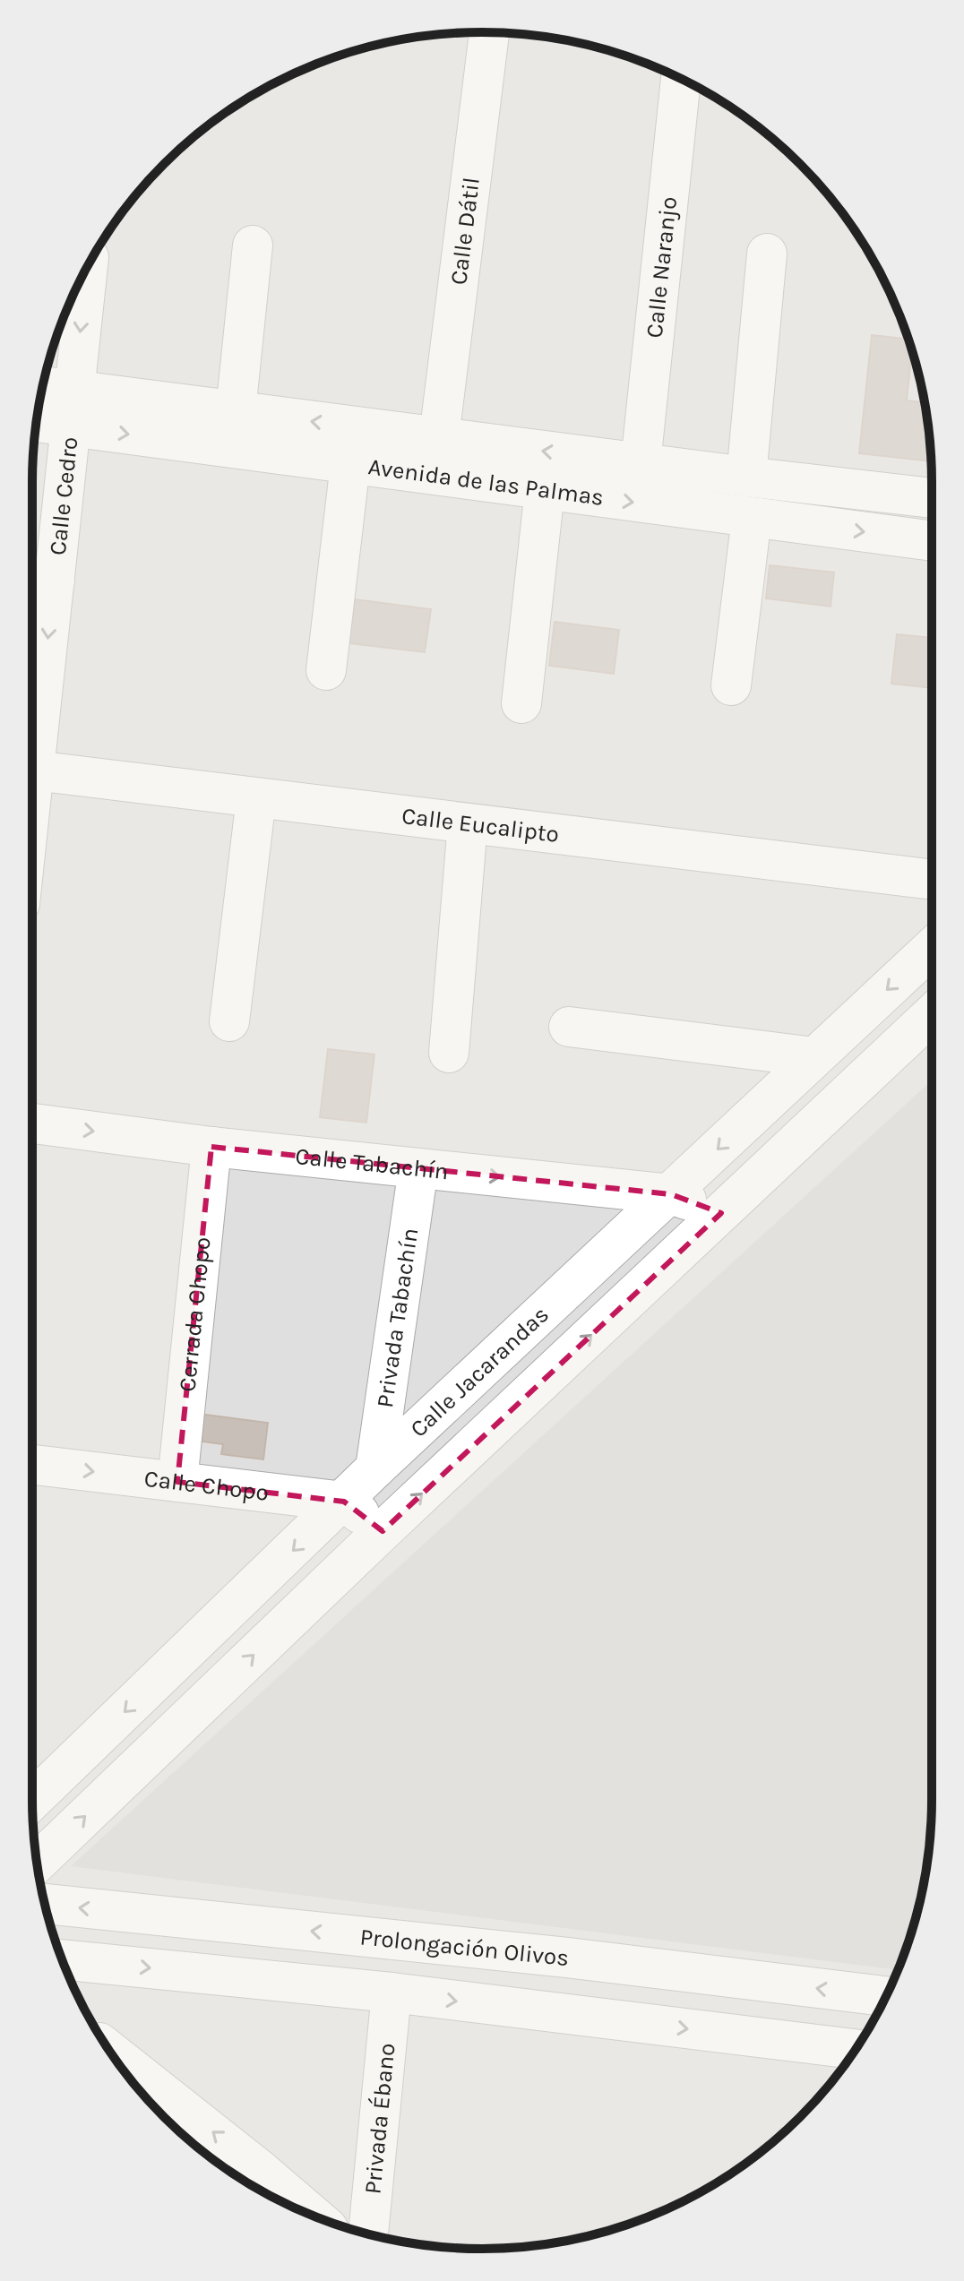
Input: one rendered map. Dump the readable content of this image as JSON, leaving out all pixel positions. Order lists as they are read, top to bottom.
{
  "streets": {
    "street": [
      "Calle Dátil",
      "Calle Naranjo",
      "Avenida de las Palmas",
      "Calle Cedro",
      "Calle Eucalipto",
      "Calle Tabachín",
      "Cerrada Chopo",
      "Privada Tabachín",
      "Calle Jacarandas",
      "Calle Chopo",
      "Prolongación Olivos",
      "Privada Ébano"
    ]
  },
  "crossings": [
    ["Calle Dátil", "Avenida de las Palmas"],
    ["Calle Naranjo", "Avenida de las Palmas"],
    ["Avenida de las Palmas", "Calle Cedro"],
    ["Calle Tabachín", "Cerrada Chopo"],
    ["Calle Tabachín", "Privada Tabachín"],
    ["Calle Tabachín", "Calle Jacarandas"],
    ["Cerrada Chopo", "Calle Chopo"],
    ["Privada Tabachín", "Calle Jacarandas"],
    ["Calle Jacarandas", "Calle Chopo"]
  ],
  "one_way": ["Calle Tabachín", "Calle Chopo"]
}
